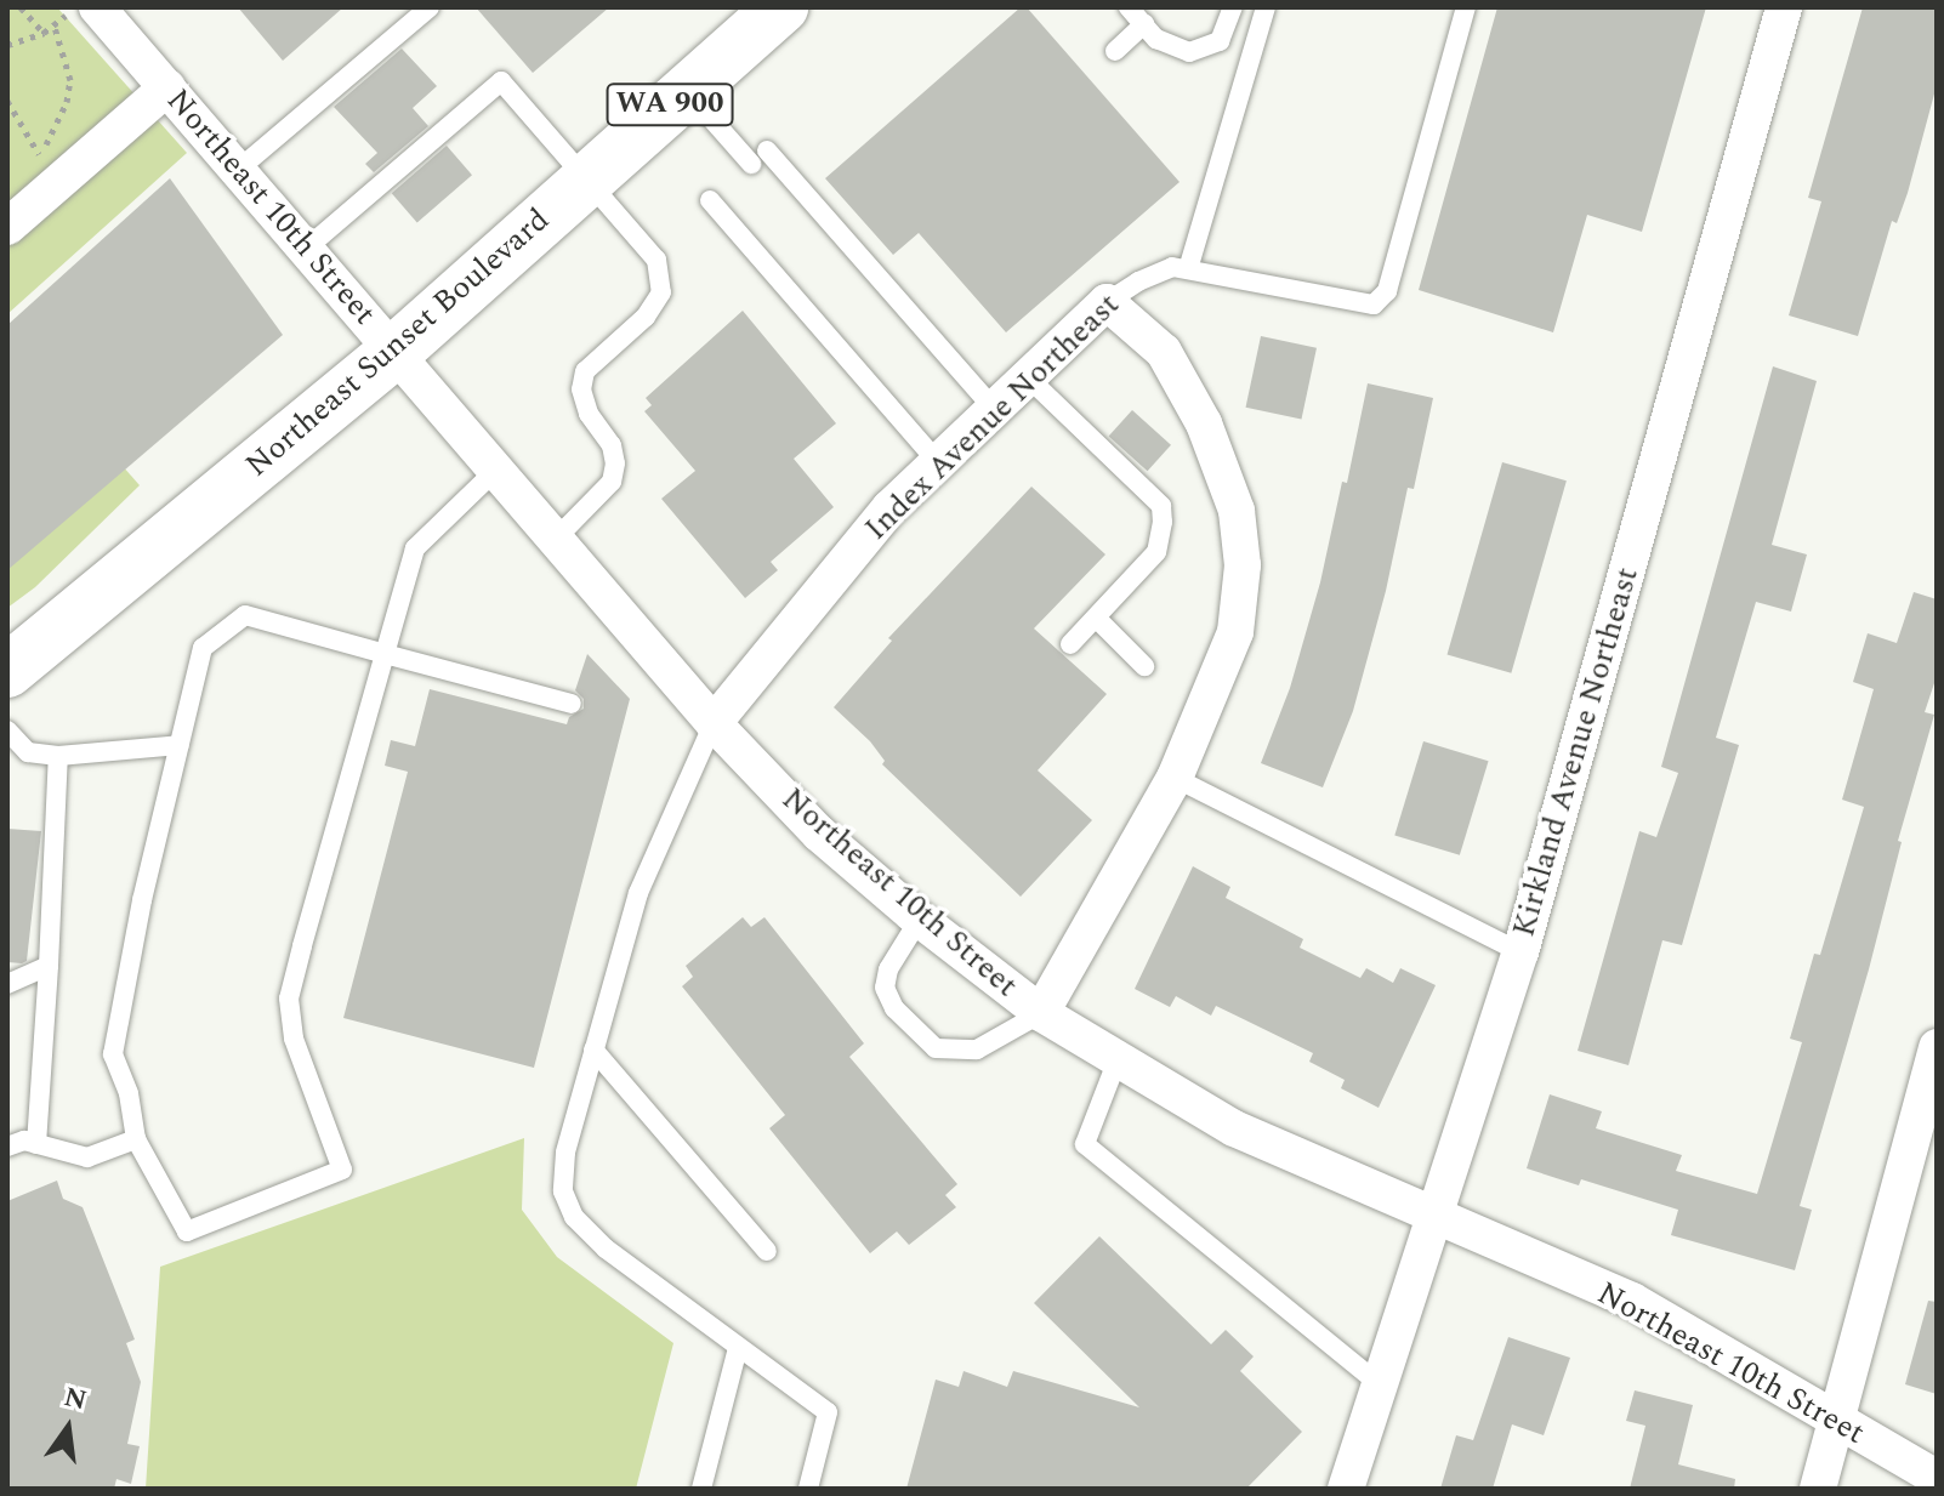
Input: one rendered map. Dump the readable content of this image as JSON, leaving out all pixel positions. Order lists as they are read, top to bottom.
{
  "streets": {
    "main road": ["WA 900", "Northeast Sunset Boulevard"],
    "street": ["Northeast 10th Street", "Index Avenue Northeast", "Kirkland Avenue Northeast"]
  },
  "crossings": [
    ["Northeast 10th Street", "Northeast Sunset Boulevard"],
    ["Northeast 10th Street", "Index Avenue Northeast"],
    ["Northeast 10th Street", "Kirkland Avenue Northeast"]
  ],
  "north": "top"
}
